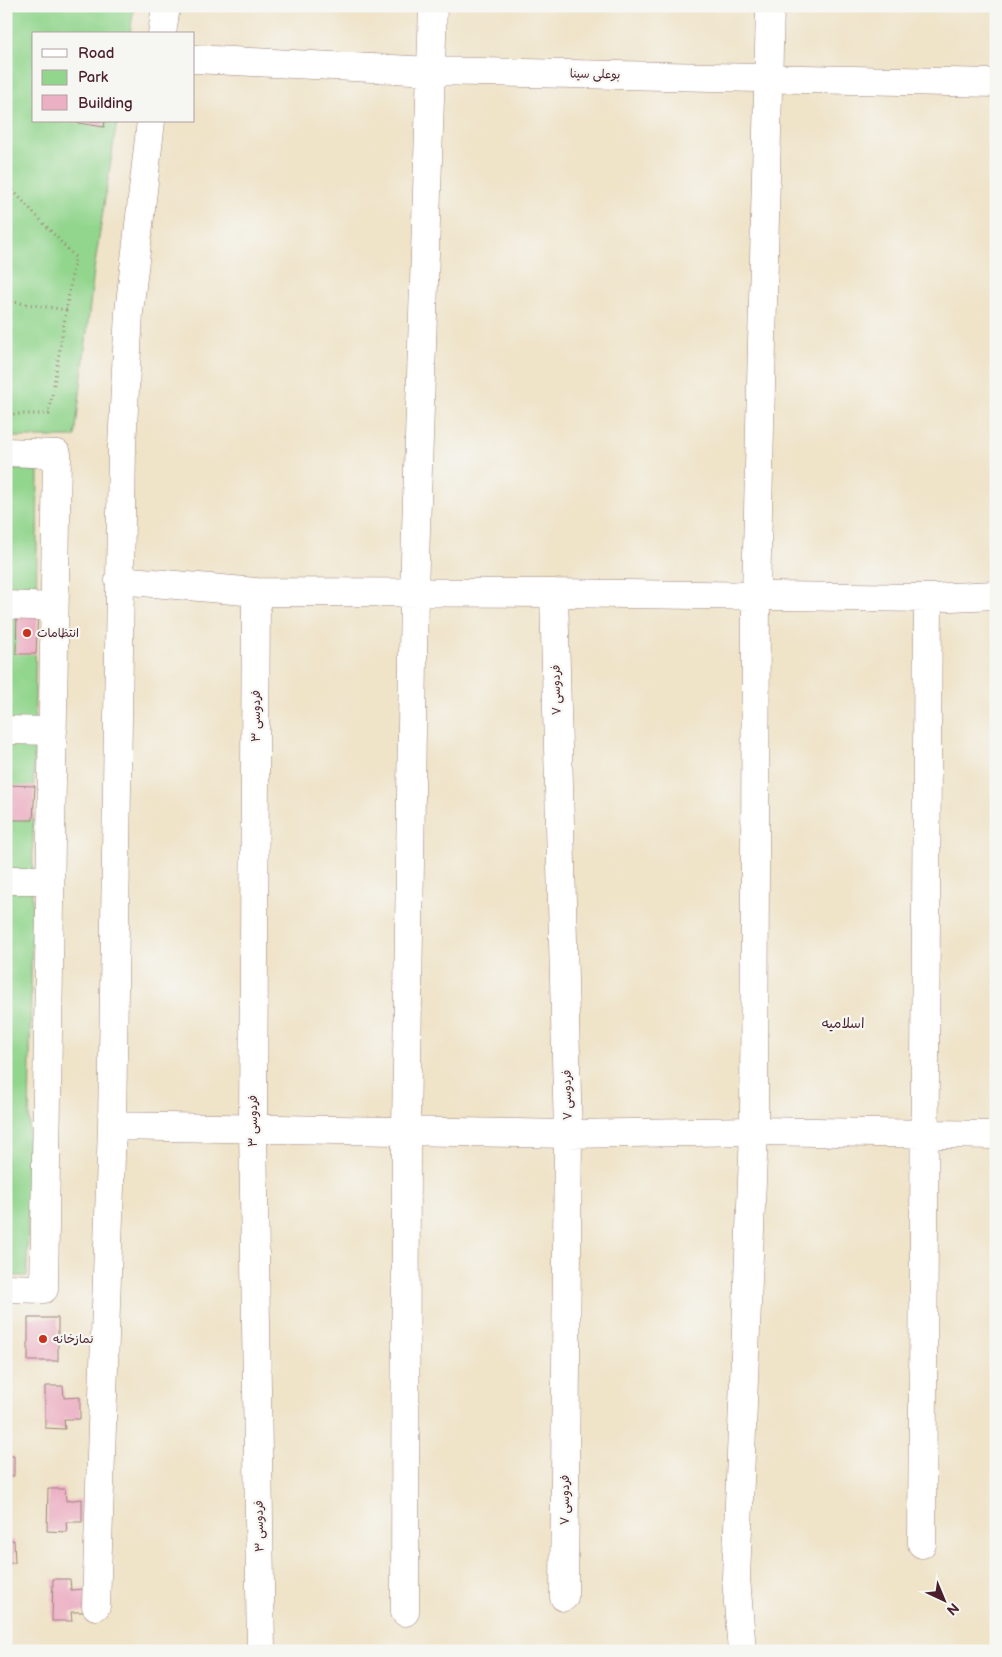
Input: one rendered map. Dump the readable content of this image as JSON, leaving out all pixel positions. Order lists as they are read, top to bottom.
{
  "streets": {
    "street": ["بوعلی سینا", "فردوسی ۷", "فردوسی ۳"]
  },
  "districts": ["اسلامیه"],
  "places": ["انتظامات", "نمازخانه"],
  "legend": ["Road", "Park", "Building"],
  "north": "bottom right"
}
